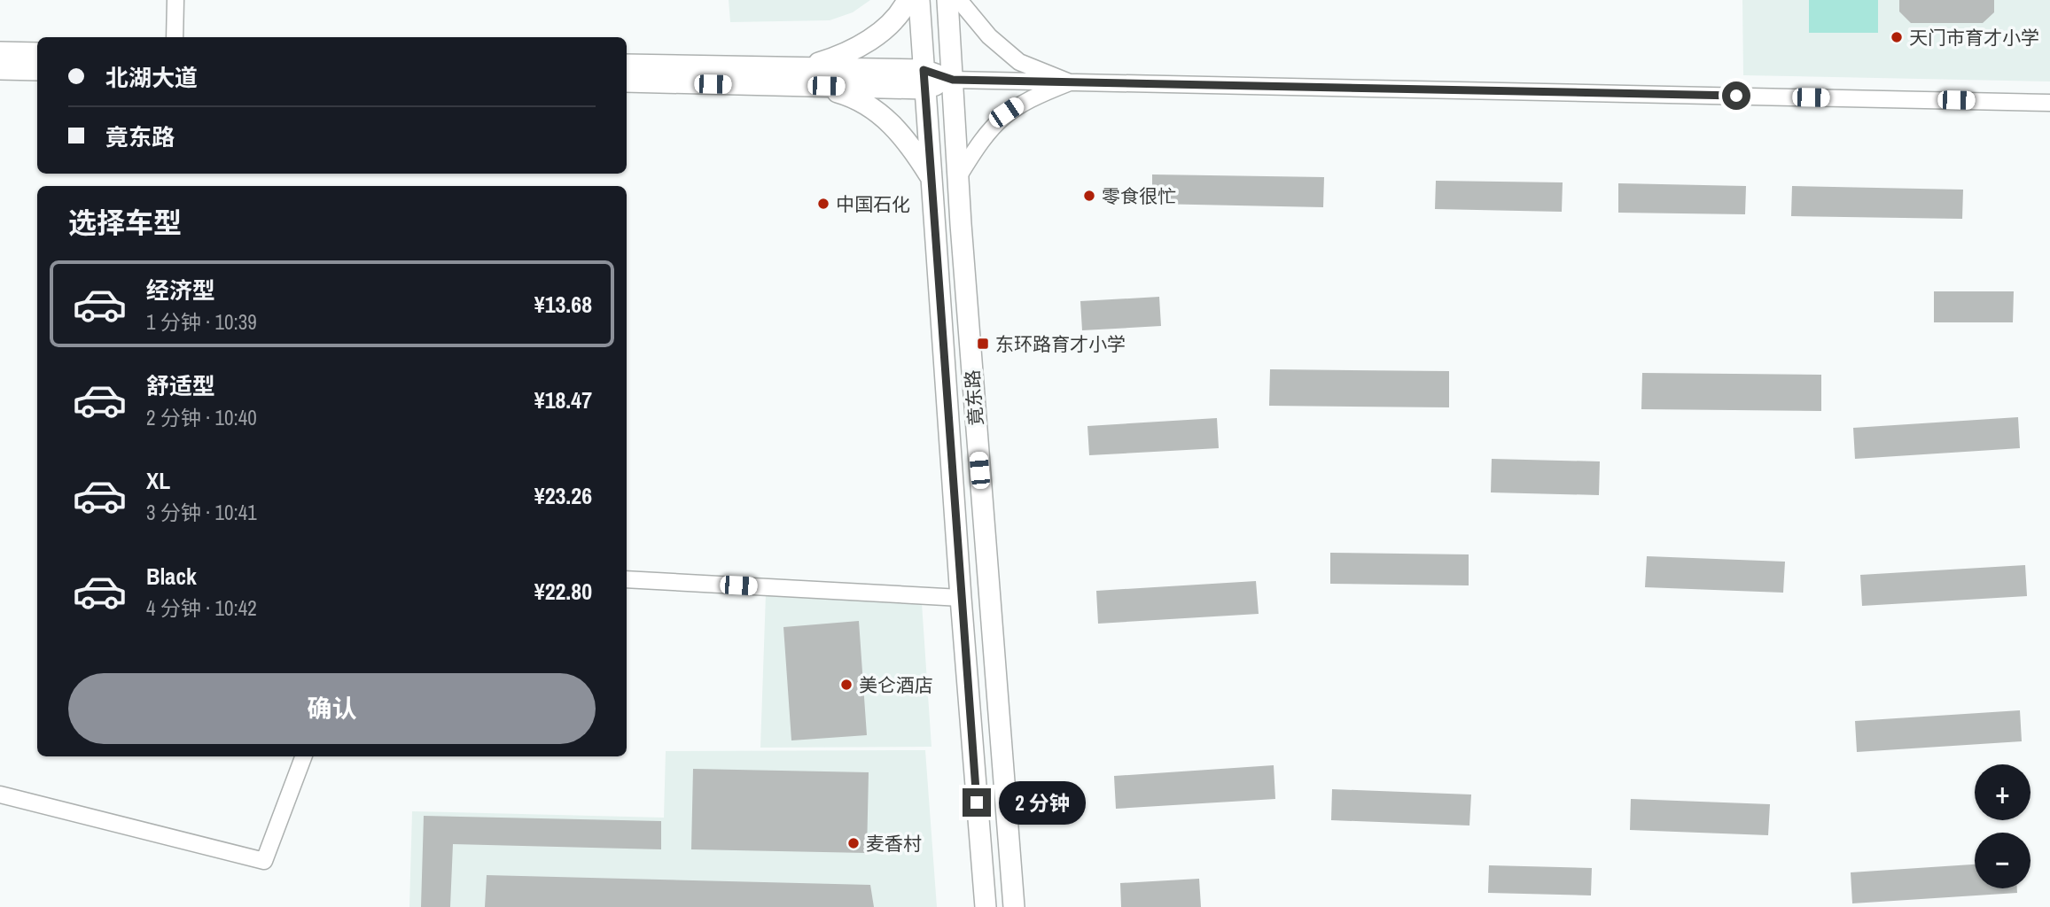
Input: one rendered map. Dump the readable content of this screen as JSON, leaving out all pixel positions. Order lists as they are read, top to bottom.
{
  "streets": {
    "main road": ["竟东路"]
  },
  "places": {
    "other": [
      "天门市育才小学",
      "零食很忙",
      "中国石化",
      "美仑酒店",
      "麦香村"
    ],
    "transit": ["东环路育才小学"]
  },
  "page": {
    "banner": ["北湖大道", "竟东路"],
    "heading": "选择车型",
    "list": [
      {
        "name": "经济型",
        "note": "1 分钟 · 10:39",
        "value": "¥13.68"
      },
      {
        "name": "舒适型",
        "note": "2 分钟 · 10:40",
        "value": "¥18.47"
      },
      {
        "name": "XL",
        "note": "3 分钟 · 10:41",
        "value": "¥23.26"
      },
      {
        "name": "Black",
        "note": "4 分钟 · 10:42",
        "value": "¥22.80"
      }
    ],
    "buttons": "确认",
    "map_buttons": ["+", "−"],
    "bubble": "2 分钟"
  }
}
